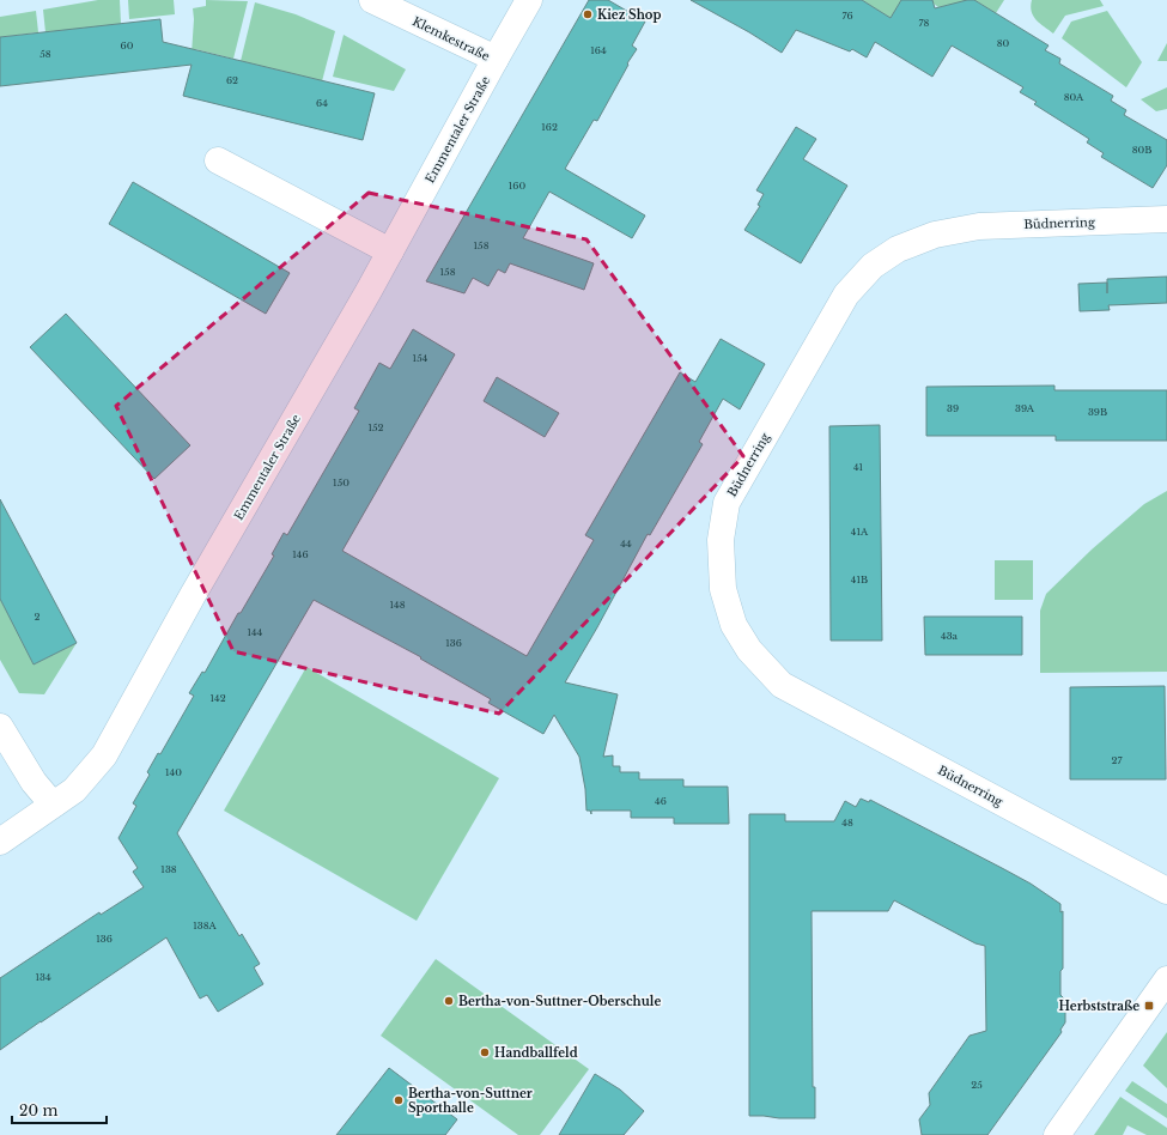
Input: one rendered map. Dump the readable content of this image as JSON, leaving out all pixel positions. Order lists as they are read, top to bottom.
{
  "streets": {
    "street": ["Klemkestraße", "Emmentaler Straße", "Büdnerring"]
  },
  "crossings": [
    ["Klemkestraße", "Emmentaler Straße"]
  ],
  "places": {
    "other": [
      "Kiez Shop",
      "Bertha-von-Suttner-Oberschule",
      "Handballfeld",
      "Bertha-von-Suttner Sporthalle"
    ],
    "transit": ["Herbststraße"]
  },
  "house_numbers": [
    "76",
    "78",
    "80",
    "60",
    "164",
    "58",
    "62",
    "80A",
    "64",
    "162",
    "80B",
    "160",
    "158",
    "158",
    "154",
    "39",
    "39A",
    "39B",
    "152",
    "41",
    "150",
    "41A",
    "44",
    "146",
    "41B",
    "148",
    "2",
    "144",
    "43a",
    "136",
    "142",
    "27",
    "140",
    "46",
    "48",
    "138",
    "138A",
    "136",
    "134",
    "25"
  ],
  "scale_bar": "20 m"
}
